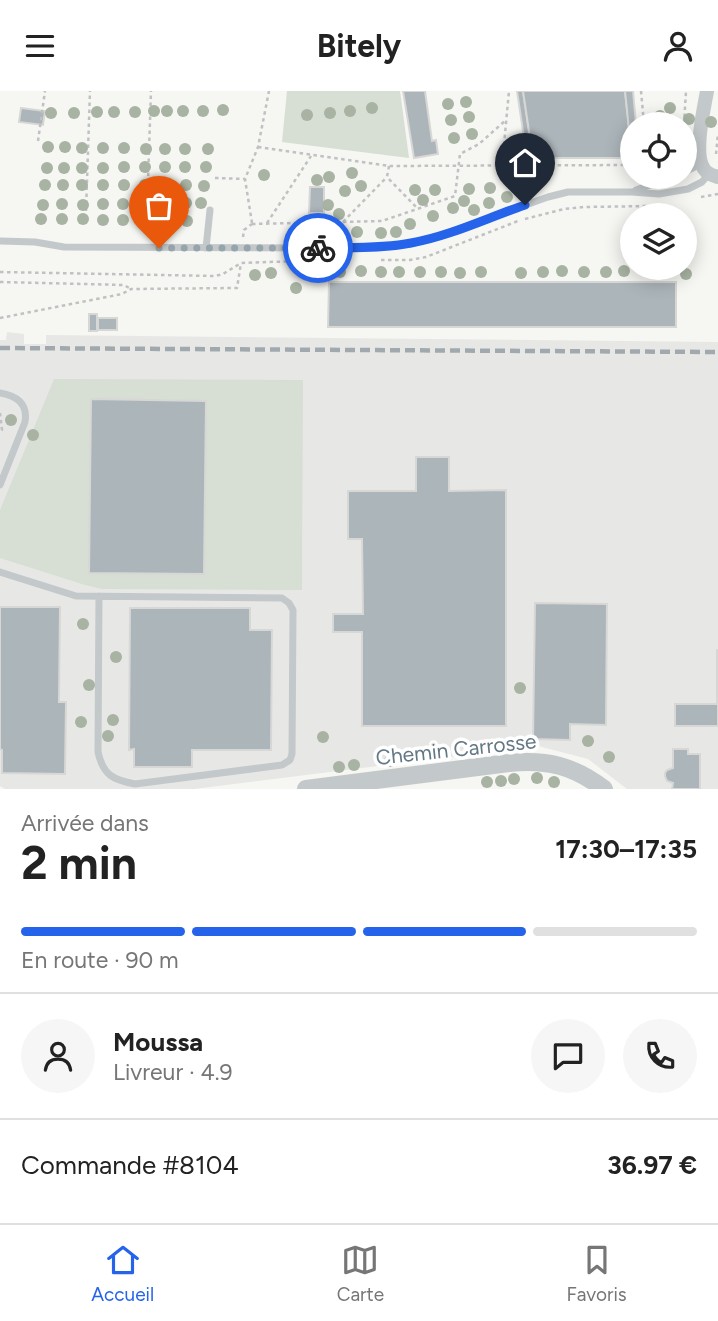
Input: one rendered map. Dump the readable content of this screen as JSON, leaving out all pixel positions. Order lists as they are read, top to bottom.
{
  "streets": {
    "street": ["Chemin Carrosse"]
  },
  "page": {
    "header": "Bitely",
    "heading": ["2 min", "Arrivée dans", "17:30–17:35"],
    "panel": [
      "Moussa",
      "Livreur · 4.9",
      "Commande #8104",
      "36.97 €"
    ],
    "bar": "En route · 90 m",
    "tabs": ["Accueil", "Carte", "Favoris"]
  }
}
